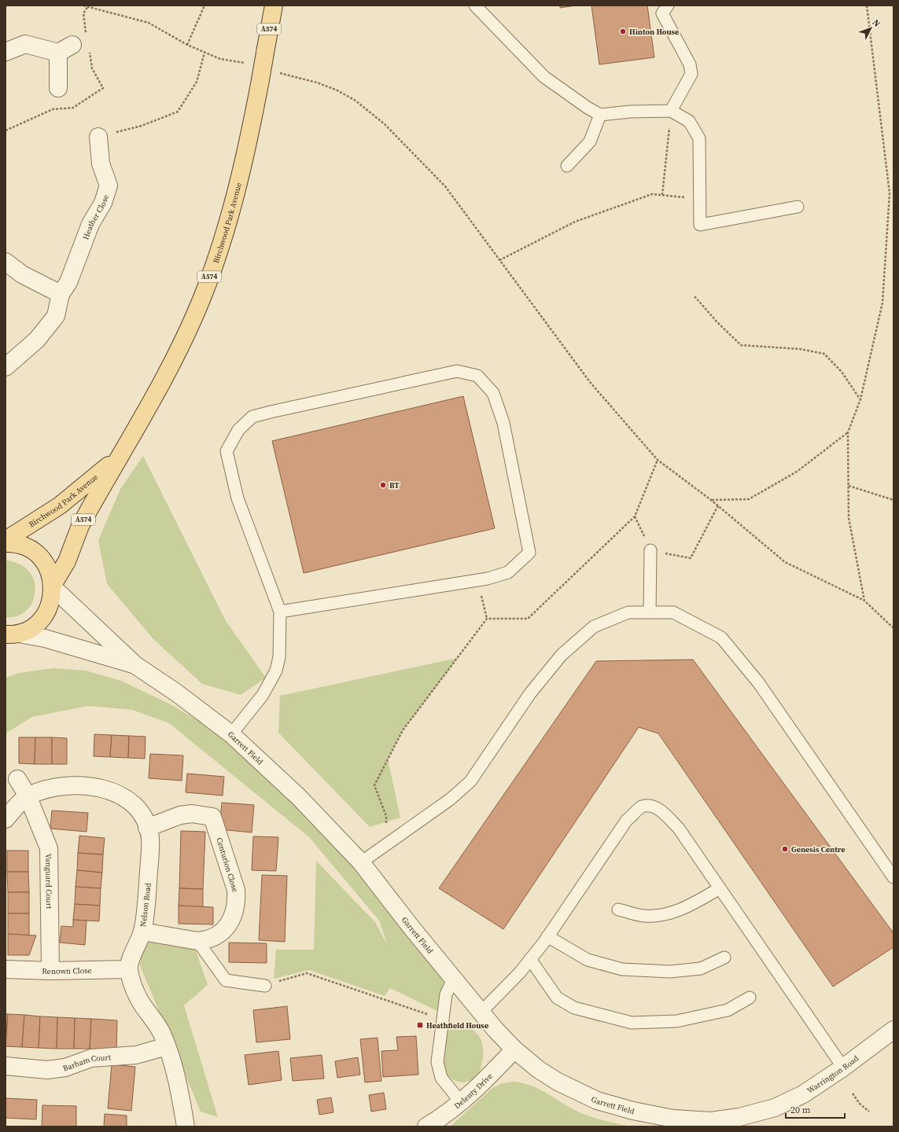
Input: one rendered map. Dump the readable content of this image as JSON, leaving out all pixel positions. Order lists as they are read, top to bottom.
{
  "streets": {
    "main road": ["A574", "Birchwood Park Avenue"],
    "street": [
      "Heather Close",
      "Garrett Field",
      "Centurion Close",
      "Vanguard Court",
      "Nelson Road",
      "Renown Close",
      "Barham Court",
      "Warrington Road",
      "Delenty Drive"
    ]
  },
  "crossings": [
    ["A574", "Birchwood Park Avenue"],
    ["A574", "Garrett Field"],
    ["Birchwood Park Avenue", "Garrett Field"],
    ["Garrett Field", "Warrington Road"],
    ["Garrett Field", "Delenty Drive"],
    ["Centurion Close", "Nelson Road"],
    ["Vanguard Court", "Nelson Road"],
    ["Vanguard Court", "Renown Close"],
    ["Nelson Road", "Renown Close"]
  ],
  "places": {
    "other": ["Hinton House", "BT", "Genesis Centre"],
    "transit": ["Heathfield House"]
  },
  "scale_bar": "20 m",
  "north": "top right"
}
